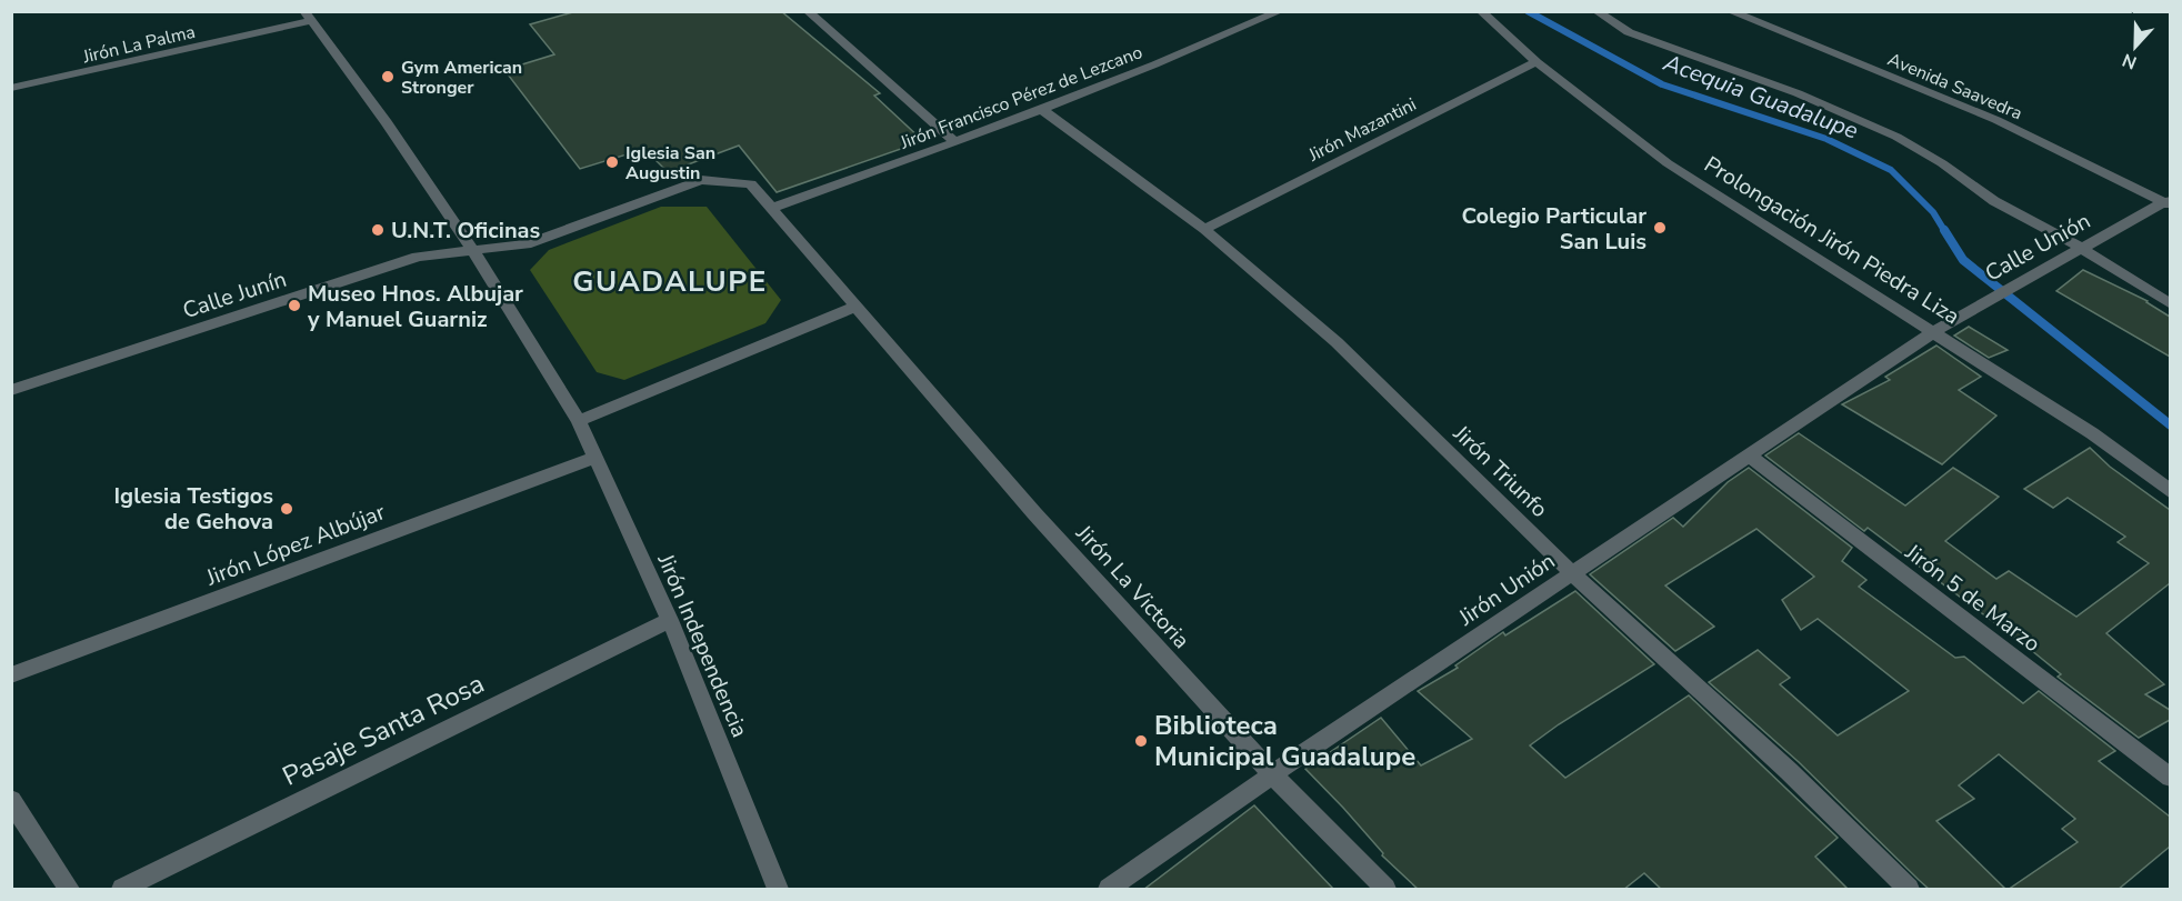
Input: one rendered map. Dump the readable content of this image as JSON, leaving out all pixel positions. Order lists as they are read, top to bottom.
{
  "streets": {
    "street": [
      "Jirón La Palma",
      "Avenida Saavedra",
      "Jirón Francisco Pérez de Lezcano",
      "Jirón Mazantini",
      "Prolongación Jirón Piedra Liza",
      "Calle Unión",
      "Calle Junín",
      "Jirón Triunfo",
      "Jirón López Albújar",
      "Jirón La Victoria",
      "Jirón Unión",
      "Jirón 5 de Marzo",
      "Jirón Independencia",
      "Pasaje Santa Rosa"
    ]
  },
  "crossings": [
    ["Jirón La Palma", "Jirón Independencia"],
    ["Avenida Saavedra", "Calle Unión"],
    ["Jirón Francisco Pérez de Lezcano", "Calle Junín"],
    ["Jirón Francisco Pérez de Lezcano", "Jirón Triunfo"],
    ["Jirón Francisco Pérez de Lezcano", "Jirón La Victoria"],
    ["Jirón Mazantini", "Prolongación Jirón Piedra Liza"],
    ["Jirón Mazantini", "Jirón Triunfo"],
    ["Prolongación Jirón Piedra Liza", "Calle Unión"],
    ["Prolongación Jirón Piedra Liza", "Jirón Unión"],
    ["Calle Unión", "Jirón Unión"],
    ["Calle Junín", "Jirón La Victoria"],
    ["Calle Junín", "Jirón Independencia"],
    ["Jirón Triunfo", "Jirón Unión"],
    ["Jirón López Albújar", "Jirón Independencia"],
    ["Jirón La Victoria", "Jirón Unión"],
    ["Jirón Unión", "Jirón 5 de Marzo"],
    ["Jirón Independencia", "Pasaje Santa Rosa"]
  ],
  "districts": ["GUADALUPE"],
  "water": ["Acequia Guadalupe"],
  "places": [
    "Gym American Stronger",
    "Iglesia San Augustin",
    "Colegio Particular San Luis",
    "U.N.T. Oficinas",
    "Museo Hnos. Albujar y Manuel Guarniz",
    "Iglesia Testigos de Gehova",
    "Biblioteca Municipal Guadalupe"
  ],
  "north": "bottom"
}
